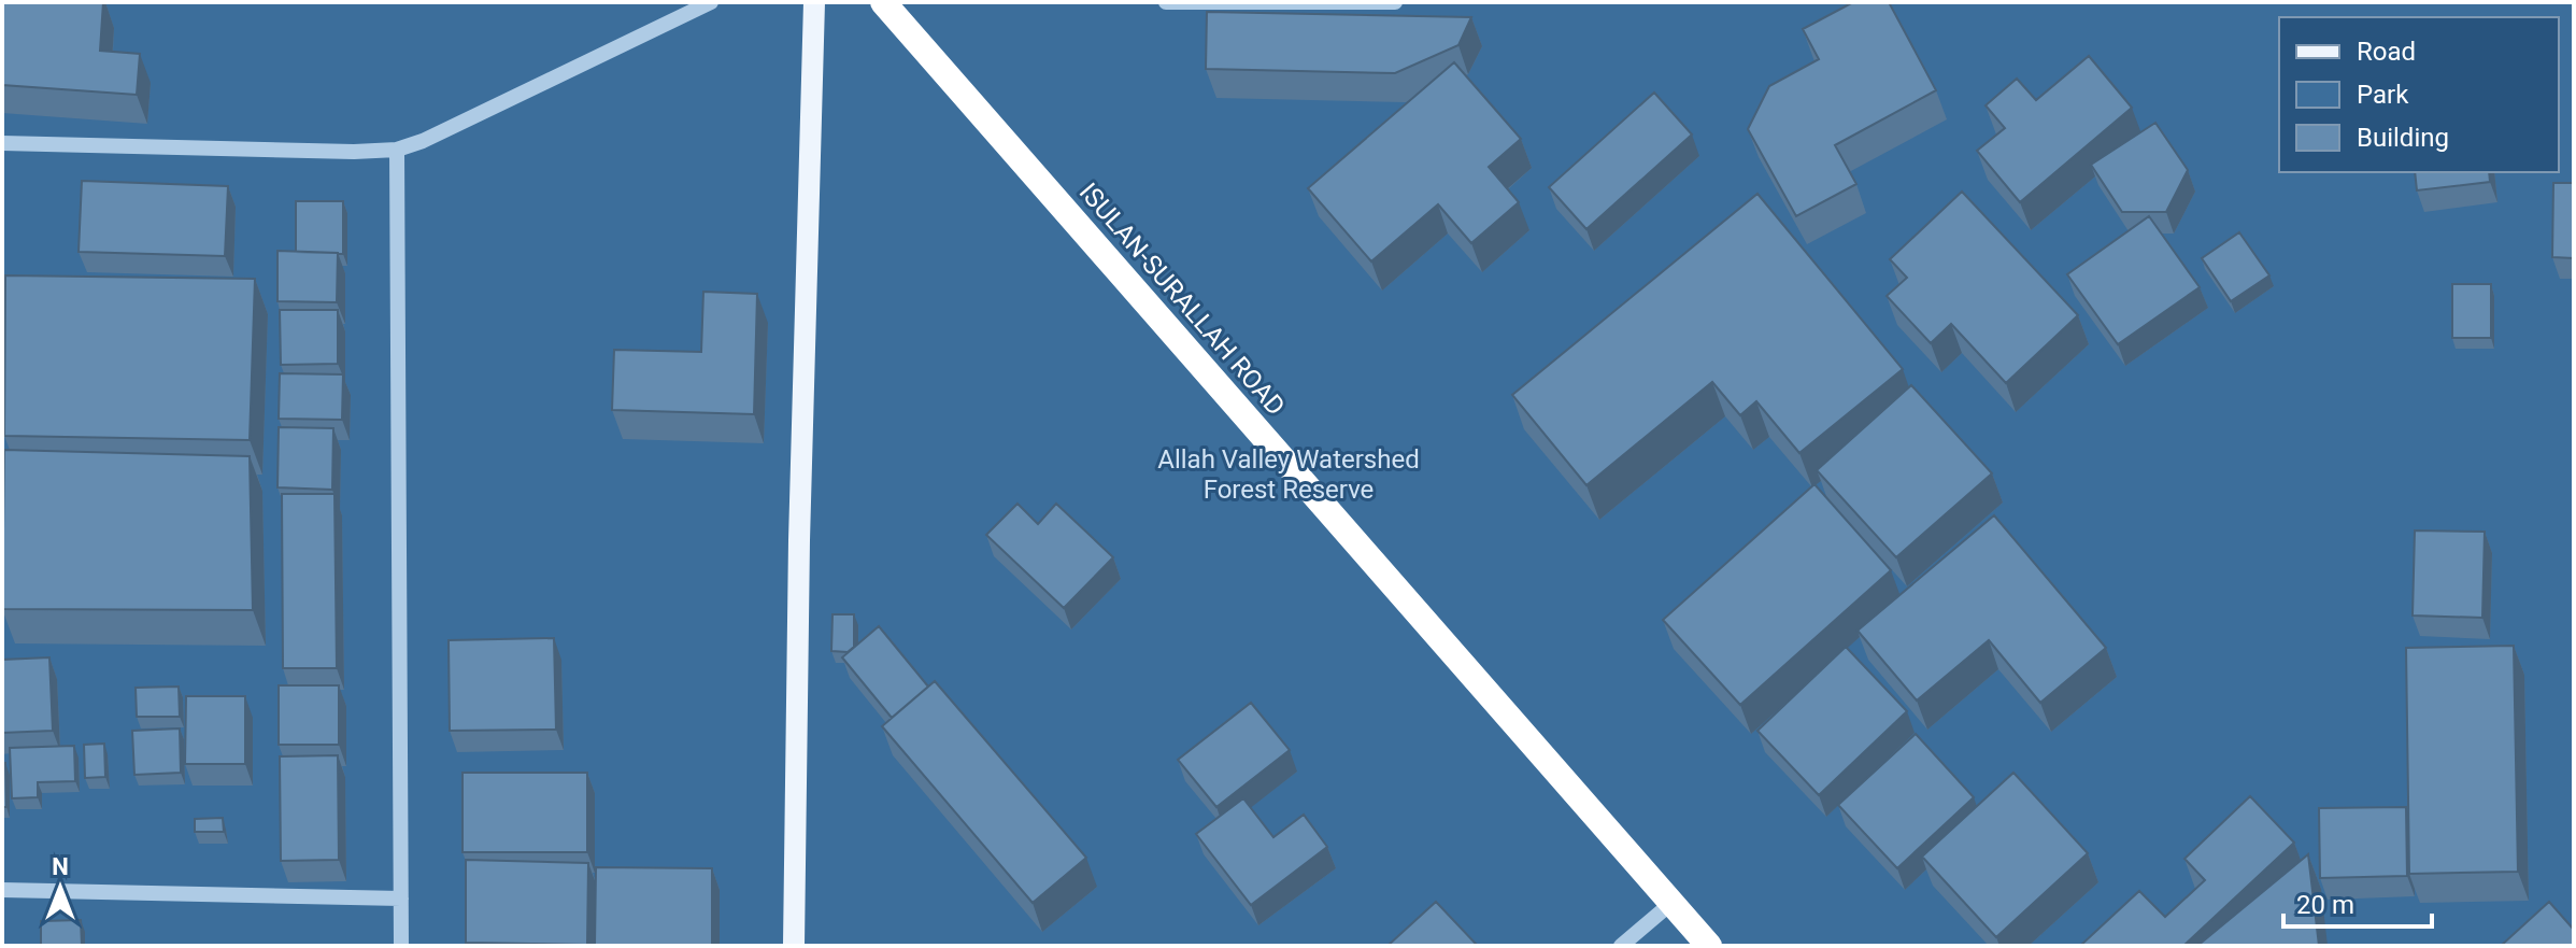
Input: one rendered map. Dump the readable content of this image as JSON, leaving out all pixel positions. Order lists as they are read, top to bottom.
{
  "streets": {
    "highway": ["ISULAN-SURALLAH ROAD"]
  },
  "parks": ["Allah Valley Watershed Forest Reserve"],
  "legend": ["Road", "Park", "Building"],
  "scale_bar": "20 m",
  "north": "top"
}
